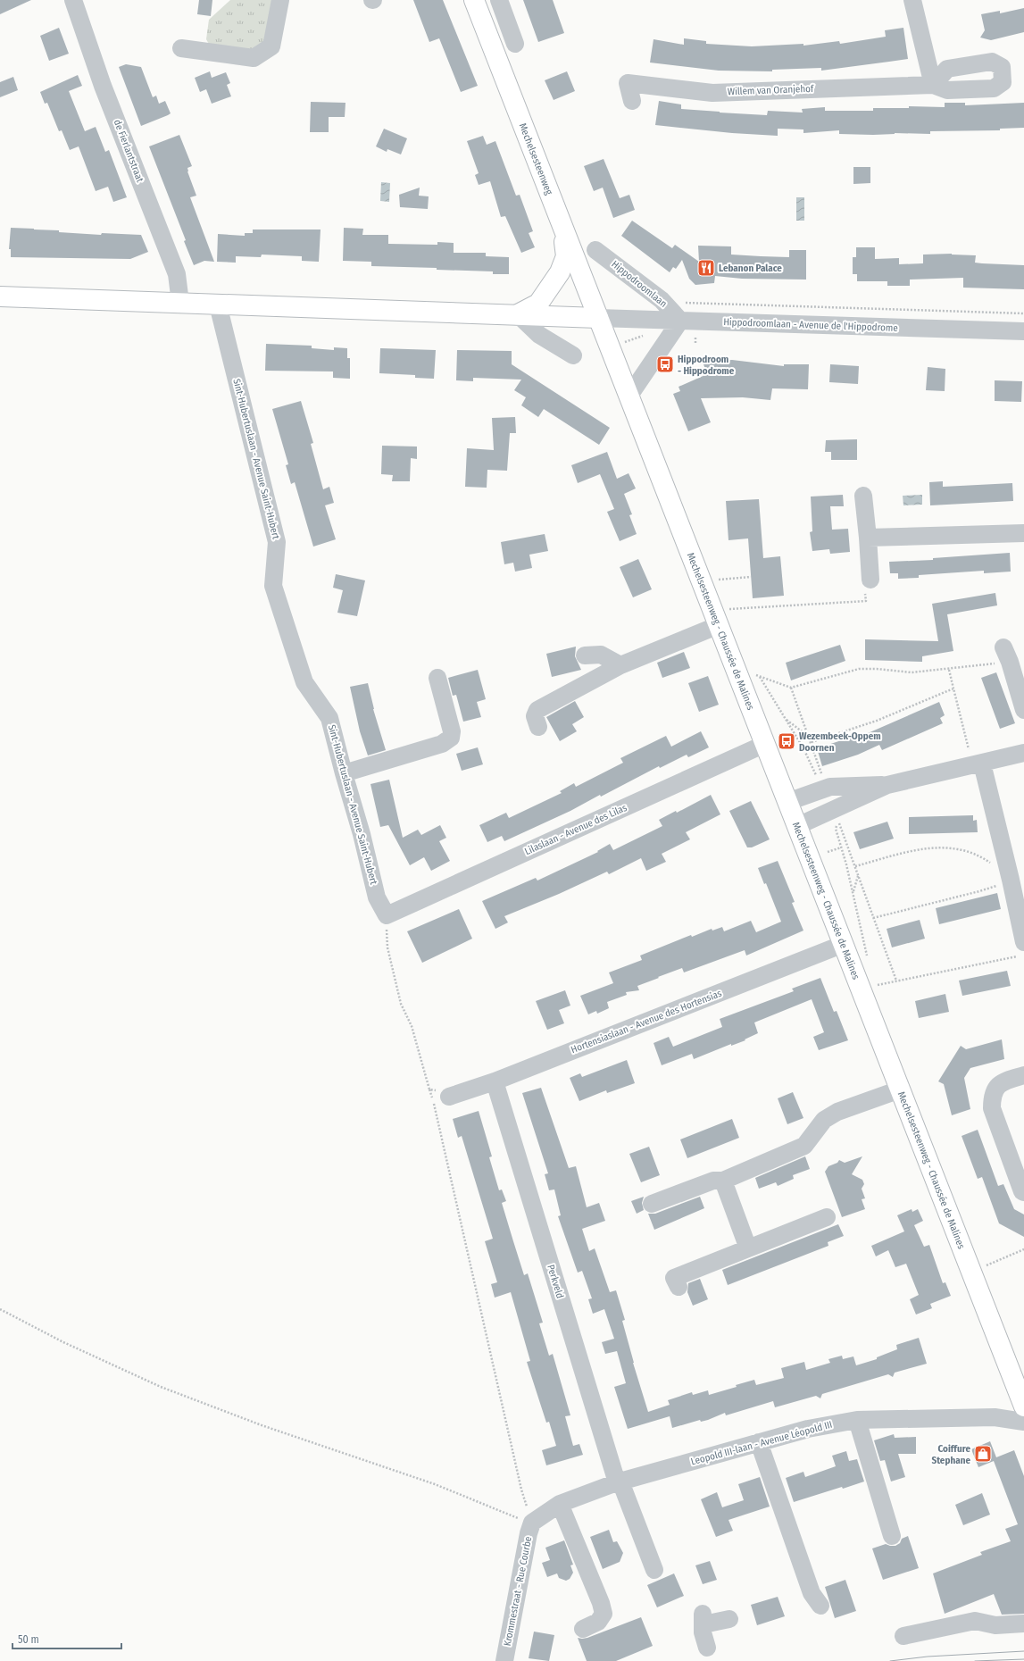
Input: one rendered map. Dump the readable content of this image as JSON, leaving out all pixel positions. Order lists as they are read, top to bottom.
{
  "streets": {
    "main road": ["Mechelsesteenweg", "Mechelsesteenweg - Chaussée de Malines"],
    "street": [
      "Willem van Oranjehof",
      "de Fierlantstraat",
      "Hippodroomlaan",
      "Hippodroomlaan - Avenue de l'Hippodrome",
      "Sint-Hubertuslaan - Avenue Saint-Hubert",
      "Lilaslaan - Avenue des Lilas",
      "Hortensiaslaan - Avenue des Hortensias",
      "Perkveld",
      "Leopold III-laan - Avenue Léopold III",
      "Krommestraat - Rue Courbe"
    ]
  },
  "crossings": [
    ["Mechelsesteenweg", "Hippodroomlaan - Avenue de l'Hippodrome"],
    ["Mechelsesteenweg", "Mechelsesteenweg - Chaussée de Malines"],
    ["Hippodroomlaan", "Hippodroomlaan - Avenue de l'Hippodrome"],
    ["Hippodroomlaan - Avenue de l'Hippodrome", "Mechelsesteenweg - Chaussée de Malines"],
    ["Sint-Hubertuslaan - Avenue Saint-Hubert", "Lilaslaan - Avenue des Lilas"],
    ["Mechelsesteenweg - Chaussée de Malines", "Lilaslaan - Avenue des Lilas"],
    ["Mechelsesteenweg - Chaussée de Malines", "Hortensiaslaan - Avenue des Hortensias"],
    ["Hortensiaslaan - Avenue des Hortensias", "Perkveld"],
    ["Perkveld", "Leopold III-laan - Avenue Léopold III"],
    ["Leopold III-laan - Avenue Léopold III", "Krommestraat - Rue Courbe"]
  ],
  "places": {
    "restaurant": ["Lebanon Palace"],
    "bus stop": ["Hippodroom - Hippodrome", "Wezembeek-Oppem Doornen"],
    "shop": ["Coiffure Stephane"]
  },
  "scale_bar": "50 m"
}
